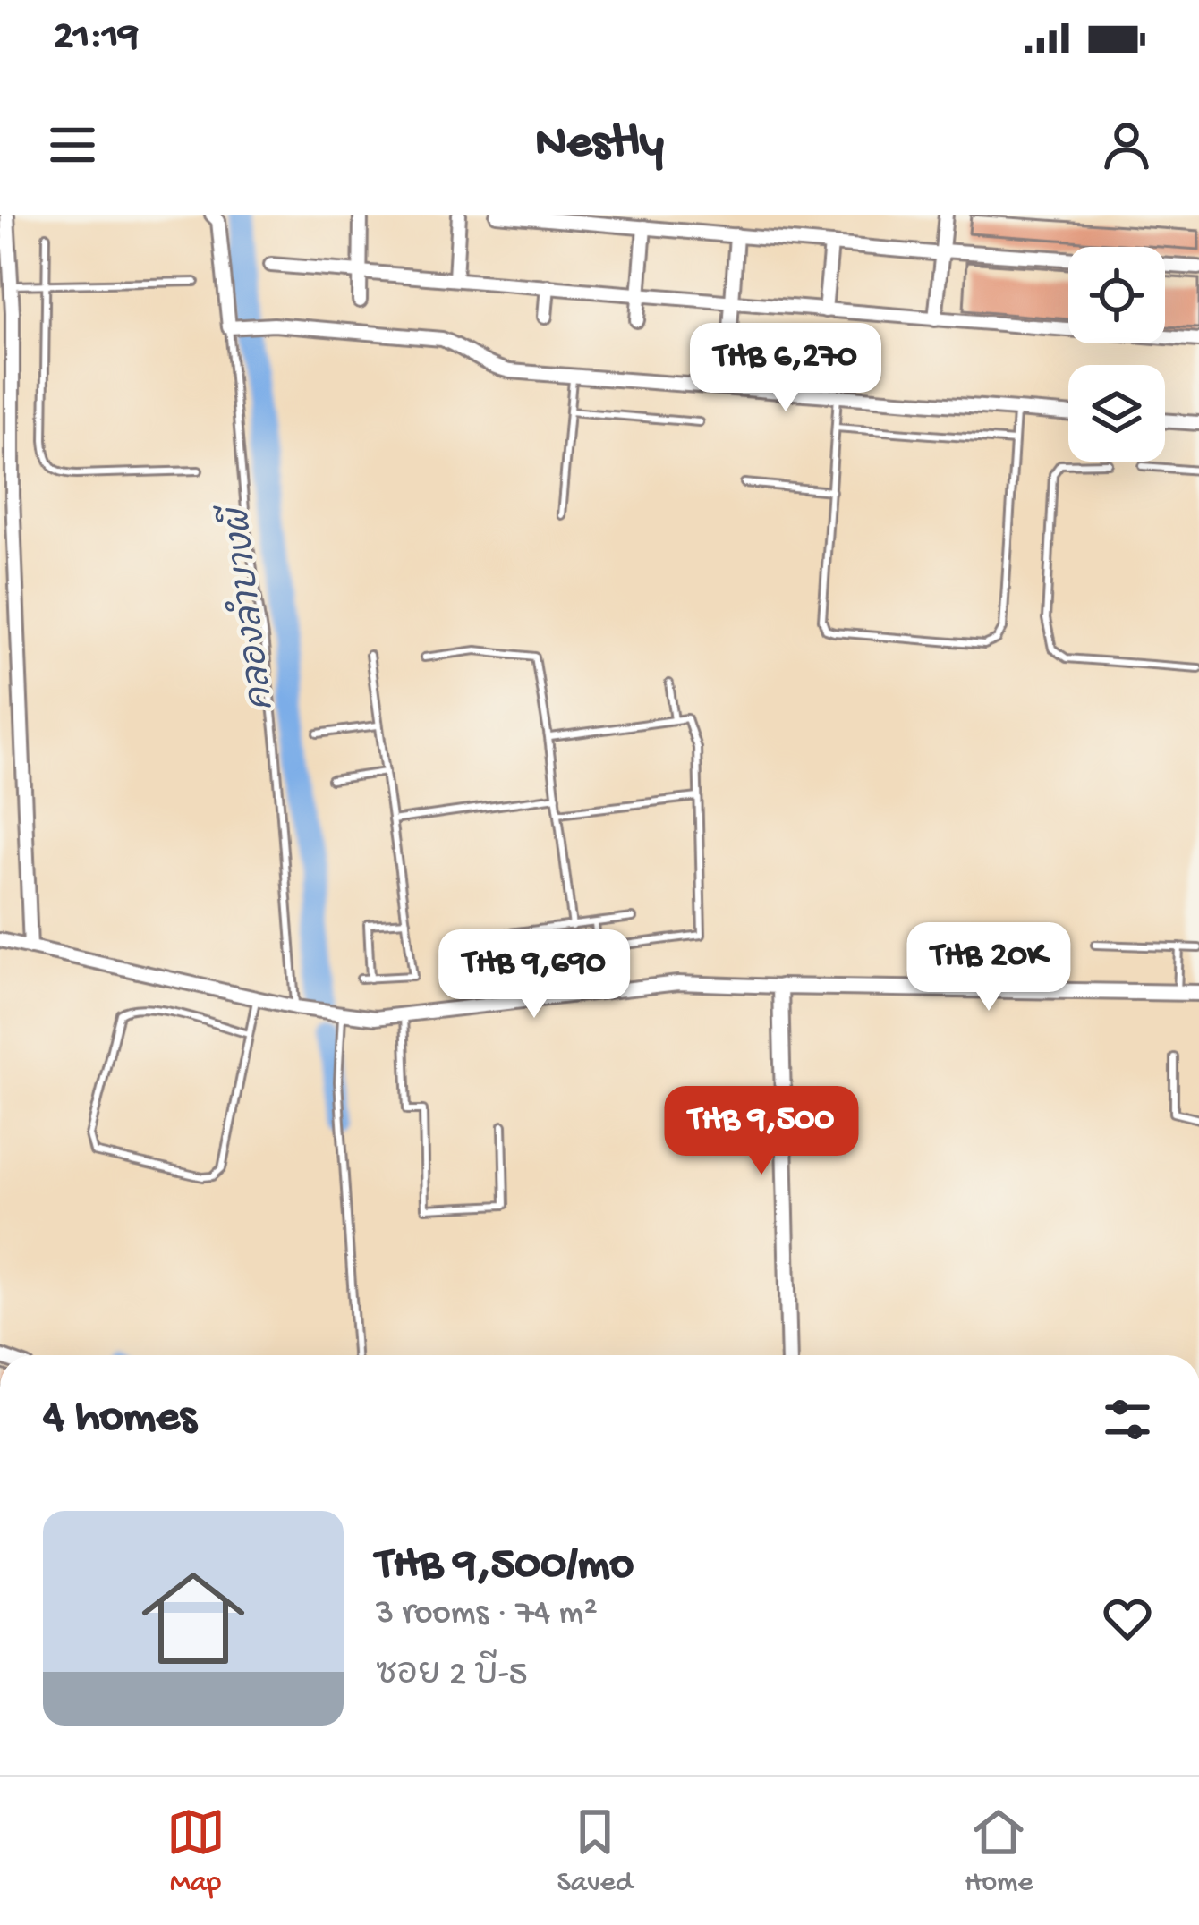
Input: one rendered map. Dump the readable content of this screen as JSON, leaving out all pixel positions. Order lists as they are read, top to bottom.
{
  "water": ["คลองลำบางผี"],
  "page": {
    "status": "21:19",
    "header": "Nestly",
    "price": [
      "THB 6,270",
      "THB 20K",
      "THB 9,690",
      "THB 9,500"
    ],
    "heading": "4 homes",
    "list": [
      {
        "name": "THB 9,500/mo",
        "note": "3 rooms · 74 m² · ซอย 2 บี-5"
      }
    ],
    "tabs": ["Map", "Saved", "Home"]
  }
}
